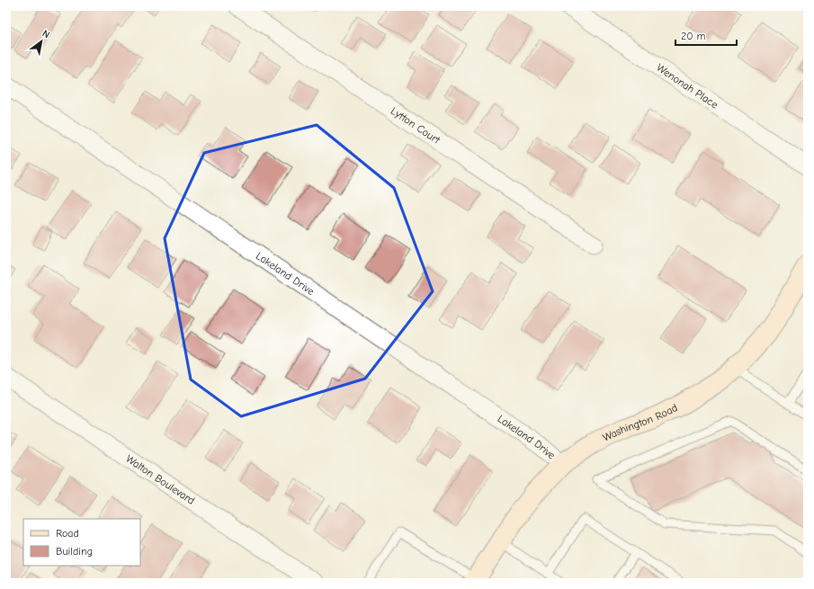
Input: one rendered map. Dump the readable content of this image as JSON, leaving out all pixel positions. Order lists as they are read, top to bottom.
{
  "streets": {
    "street": [
      "Wenonah Place",
      "Lytton Court",
      "Lakeland Drive",
      "Washington Road",
      "Walton Boulevard"
    ]
  },
  "crossings": [
    ["Lakeland Drive", "Washington Road"]
  ],
  "legend": ["Road", "Building"],
  "scale_bar": "20 m",
  "north": "top right"
}
